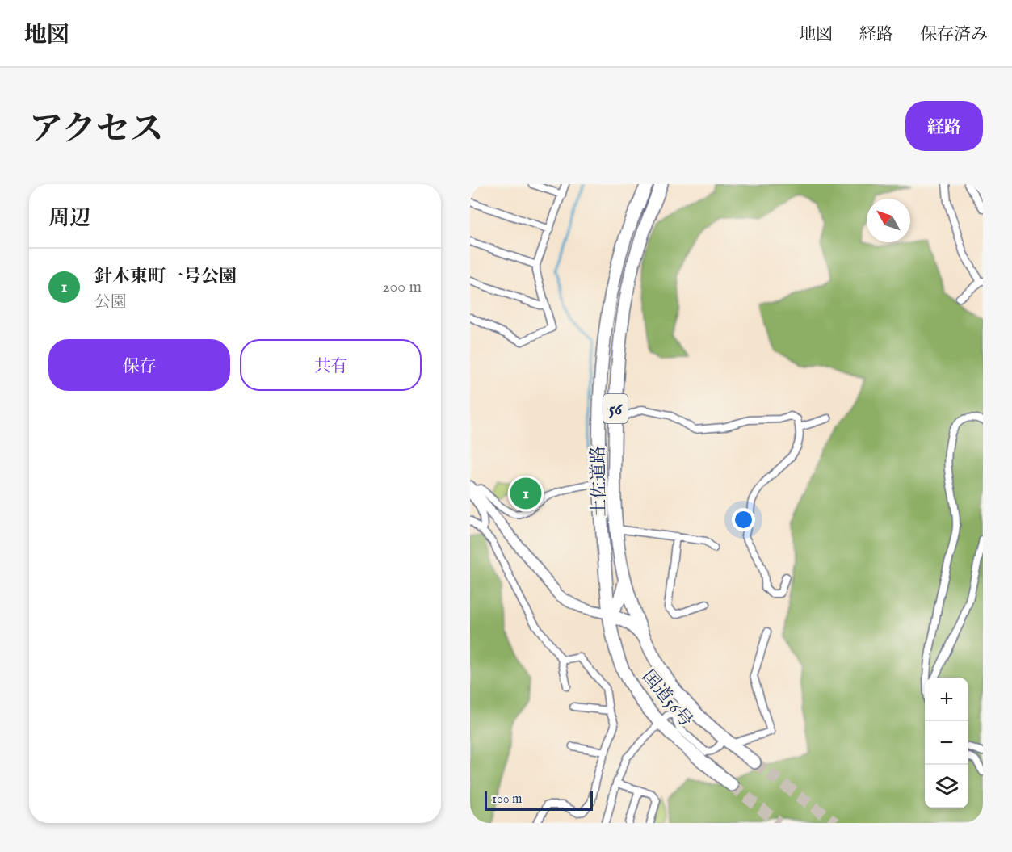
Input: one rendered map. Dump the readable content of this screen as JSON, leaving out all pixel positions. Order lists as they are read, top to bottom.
{
  "streets": {
    "highway": ["56", "土佐道路", "国道56号"]
  },
  "crossings": [
    ["土佐道路", "国道56号"]
  ],
  "scale_bar": "100 m",
  "north": "top left",
  "page": {
    "header": "地図",
    "nav": ["地図", "経路", "保存済み"],
    "title": "アクセス",
    "buttons": [
      "経路",
      ["保存", "共有"]
    ],
    "heading": "周辺",
    "list": [
      {
        "mark": "1",
        "name": "針木東町一号公園",
        "note": "公園",
        "value": "200 m"
      }
    ],
    "pins": "1",
    "map_buttons": ["+", "−"],
    "scale": "100 m"
  }
}
